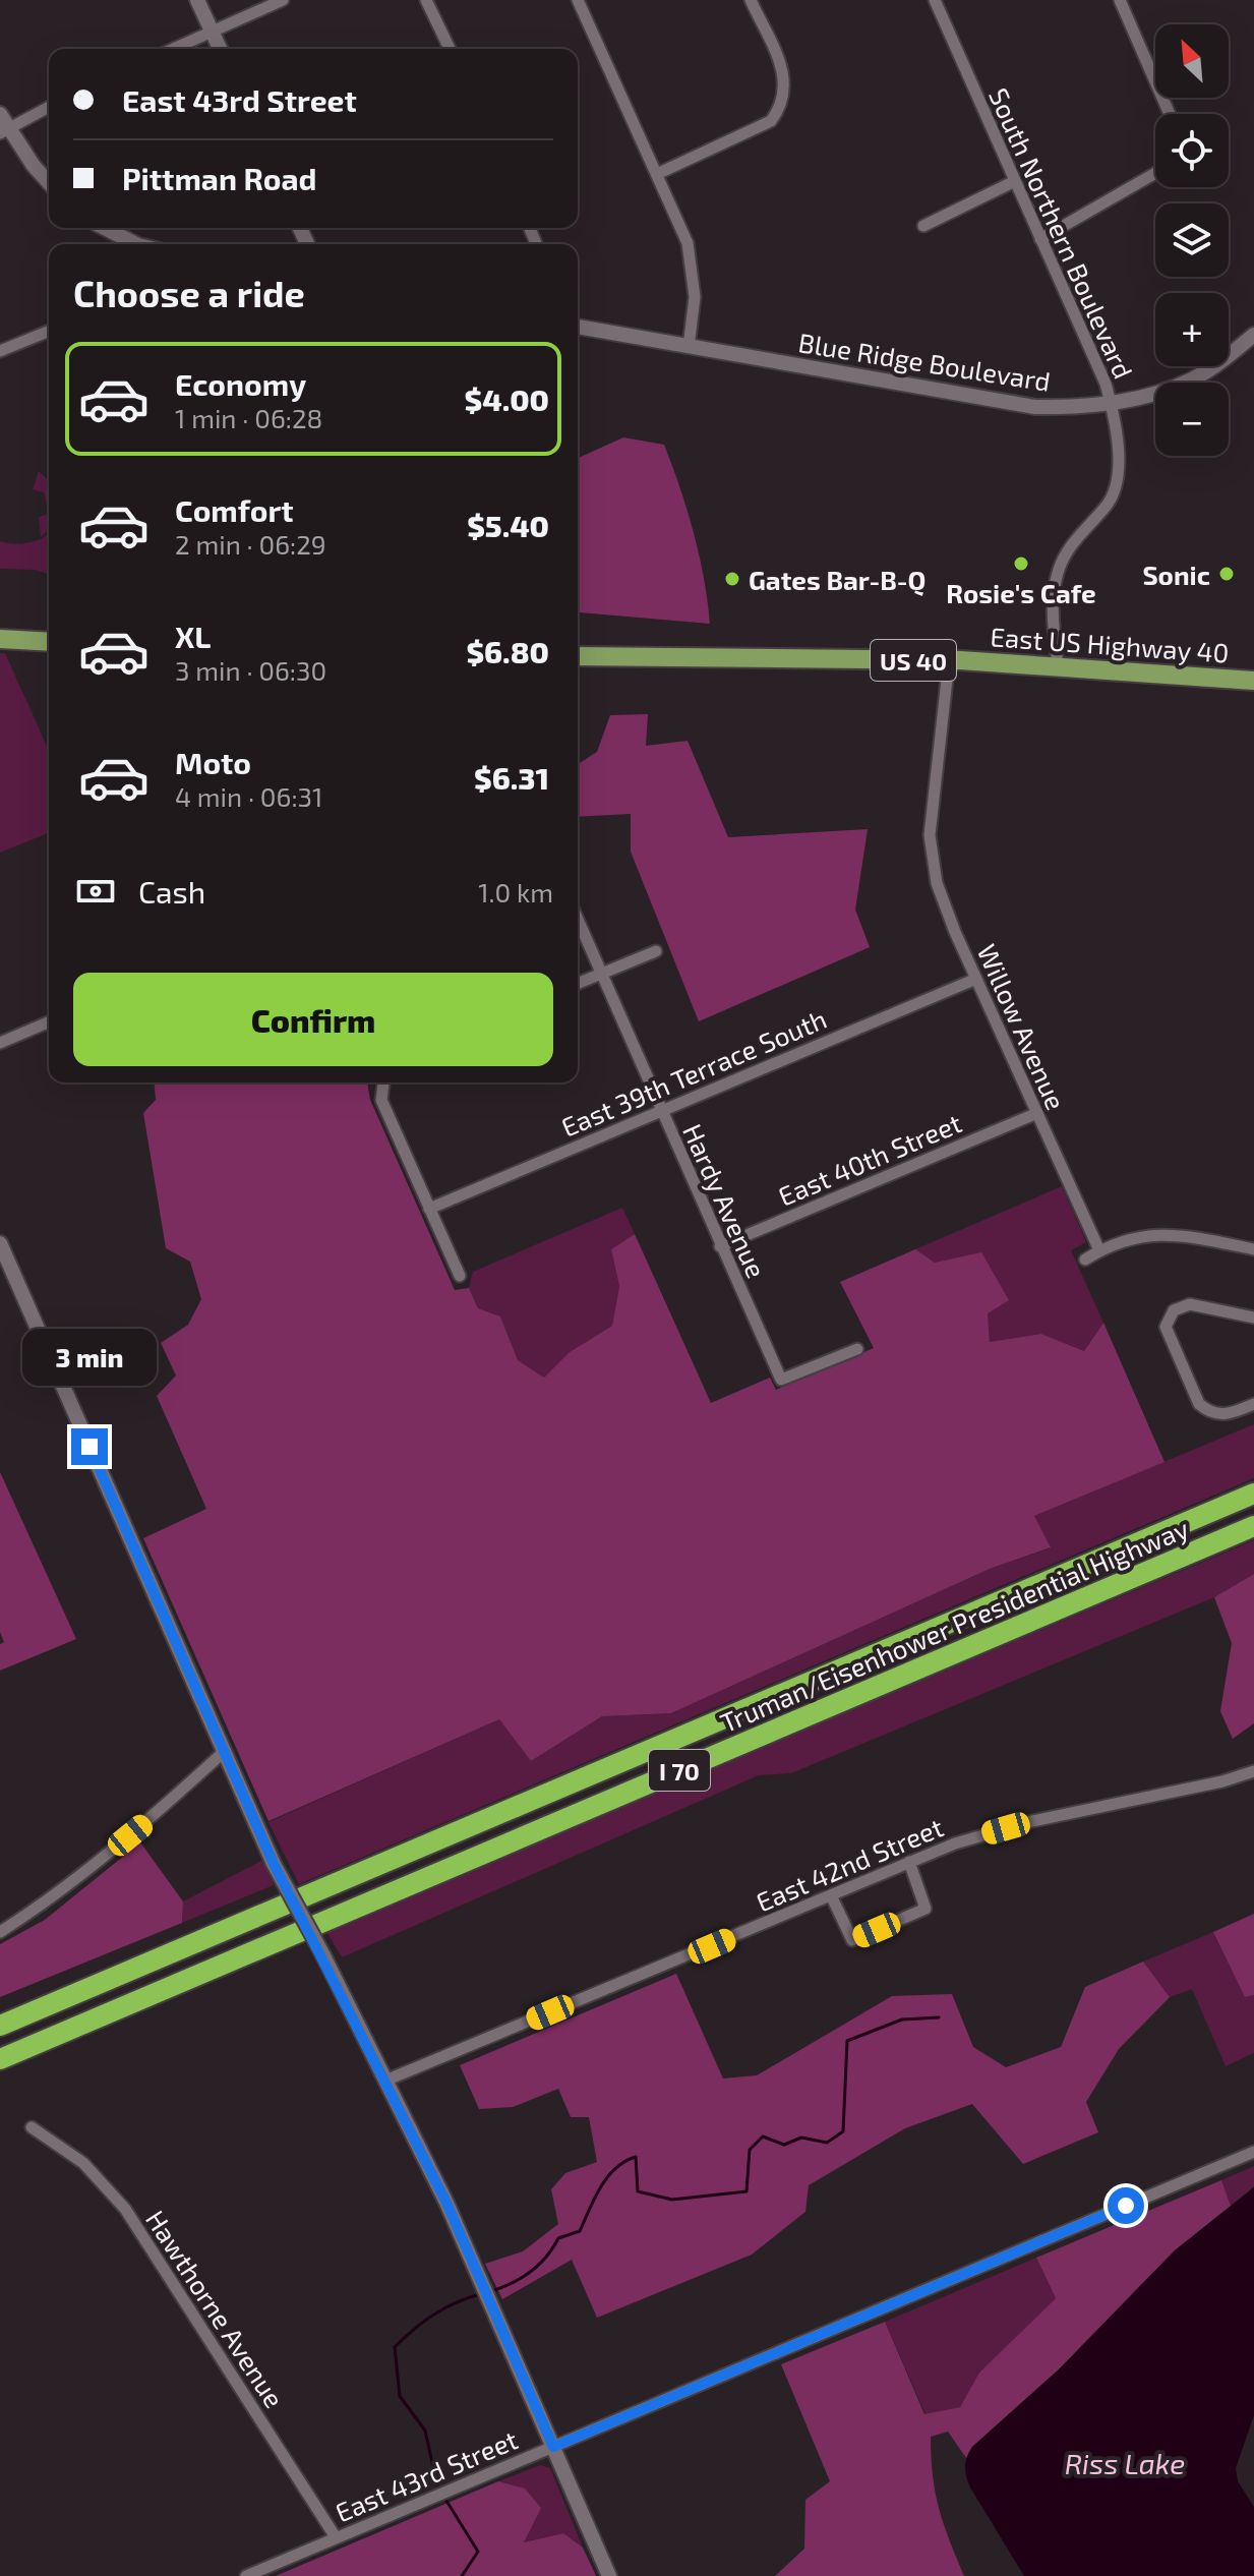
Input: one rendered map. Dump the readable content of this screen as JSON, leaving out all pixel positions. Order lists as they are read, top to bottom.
{
  "streets": {
    "highway": ["Truman/Eisenhower Presidential Highway", "I 70"],
    "main road": ["East US Highway 40", "US 40"],
    "street": [
      "South Northern Boulevard",
      "Blue Ridge Boulevard",
      "Willow Avenue",
      "East 39th Terrace South",
      "East 40th Street",
      "Hardy Avenue",
      "East 42nd Street",
      "Hawthorne Avenue",
      "East 43rd Street"
    ]
  },
  "crossings": [
    ["South Northern Boulevard", "Blue Ridge Boulevard"],
    ["South Northern Boulevard", "East US Highway 40"],
    ["East US Highway 40", "Willow Avenue"],
    ["Willow Avenue", "East 39th Terrace South"],
    ["Willow Avenue", "East 40th Street"],
    ["East 39th Terrace South", "Hardy Avenue"],
    ["East 40th Street", "Hardy Avenue"],
    ["Hawthorne Avenue", "East 43rd Street"]
  ],
  "water": ["Riss Lake"],
  "places": ["Rosie's Cafe", "Sonic", "Gates Bar-B-Q"],
  "north": "top left",
  "page": {
    "map_buttons": ["+", "−"],
    "banner": ["East 43rd Street", "Pittman Road"],
    "heading": "Choose a ride",
    "list": [
      {
        "name": "Economy",
        "note": "1 min · 06:28",
        "value": "$4.00"
      },
      {
        "name": "Comfort",
        "note": "2 min · 06:29",
        "value": "$5.40"
      },
      {
        "name": "XL",
        "note": "3 min · 06:30",
        "value": "$6.80"
      },
      {
        "name": "Moto",
        "note": "4 min · 06:31",
        "value": "$6.31"
      }
    ],
    "pay": ["Cash", "1.0 km"],
    "buttons": "Confirm",
    "bubble": "3 min"
  }
}
